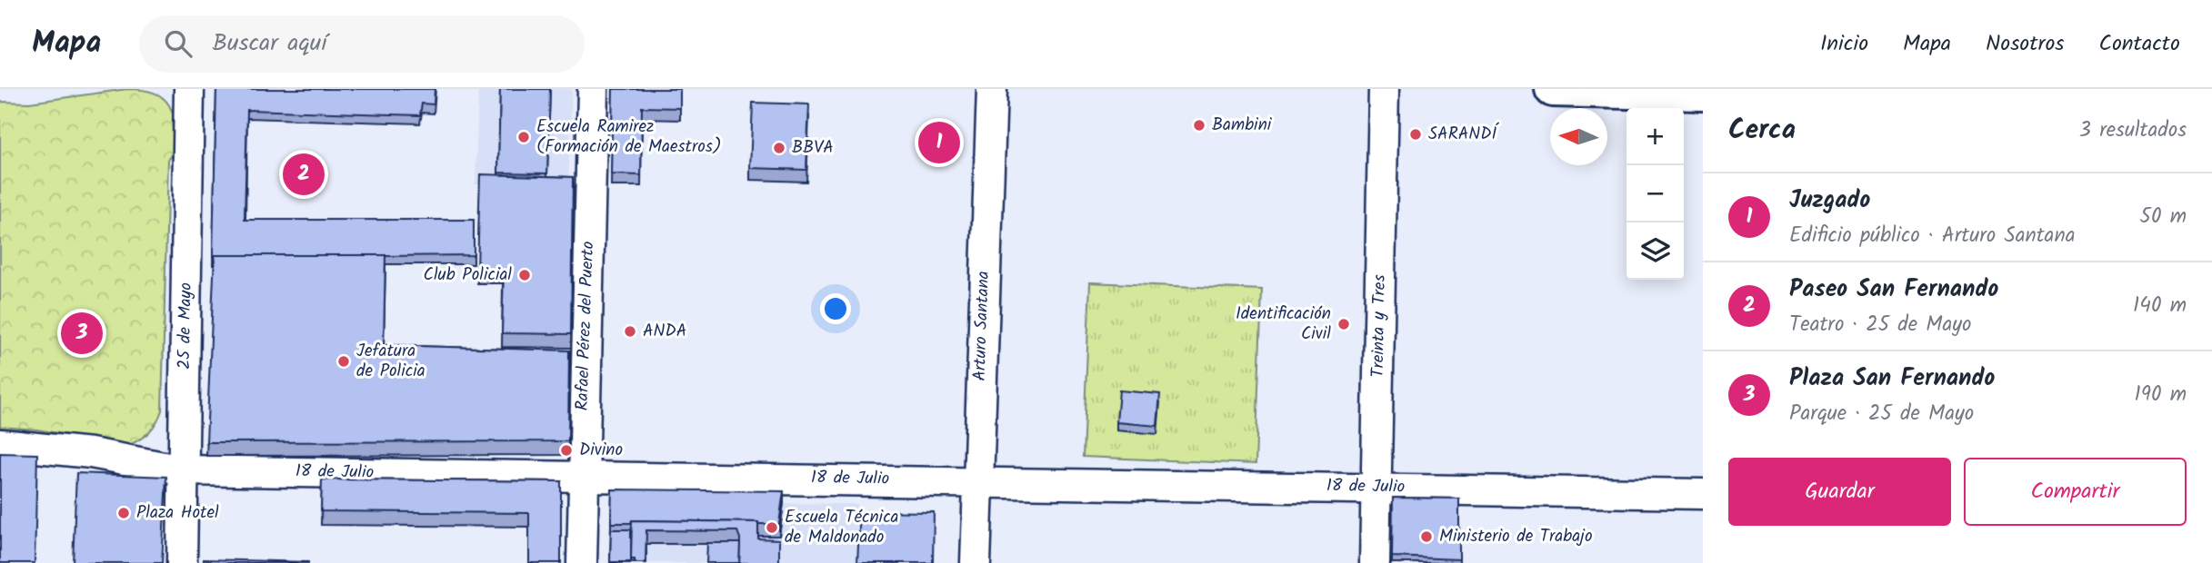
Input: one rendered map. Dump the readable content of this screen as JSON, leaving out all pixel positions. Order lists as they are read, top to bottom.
{
  "streets": {
    "street": [
      "25 de Mayo",
      "Rafael Pérez del Puerto",
      "Arturo Santana",
      "Treinta y Tres",
      "18 de Julio"
    ]
  },
  "crossings": [
    ["25 de Mayo", "18 de Julio"],
    ["Rafael Pérez del Puerto", "18 de Julio"],
    ["Arturo Santana", "18 de Julio"],
    ["Treinta y Tres", "18 de Julio"]
  ],
  "places": [
    "Bambini",
    "SARANDÍ",
    "Escuela Ramirez (Formación de Maestros)",
    "BBVA",
    "Club Policial",
    "Identificación Civil",
    "ANDA",
    "Jefatura de Policia",
    "Divino",
    "Plaza Hotel",
    "Escuela Técnica de Maldonado",
    "Ministerio de Trabajo"
  ],
  "north": "left",
  "page": {
    "header": "Mapa",
    "search": "Buscar aquí",
    "nav": [
      "Inicio",
      "Mapa",
      "Nosotros",
      "Contacto"
    ],
    "heading": ["Cerca", "3 resultados"],
    "map_buttons": ["+", "−"],
    "pins": ["1", "2", "3"],
    "list": [
      {
        "mark": "1",
        "name": "Juzgado",
        "note": "Edificio público · Arturo Santana",
        "value": "50 m"
      },
      {
        "mark": "2",
        "name": "Paseo San Fernando",
        "note": "Teatro · 25 de Mayo",
        "value": "140 m"
      },
      {
        "mark": "3",
        "name": "Plaza San Fernando",
        "note": "Parque · 25 de Mayo",
        "value": "190 m"
      }
    ],
    "buttons": ["Guardar", "Compartir"]
  }
}
